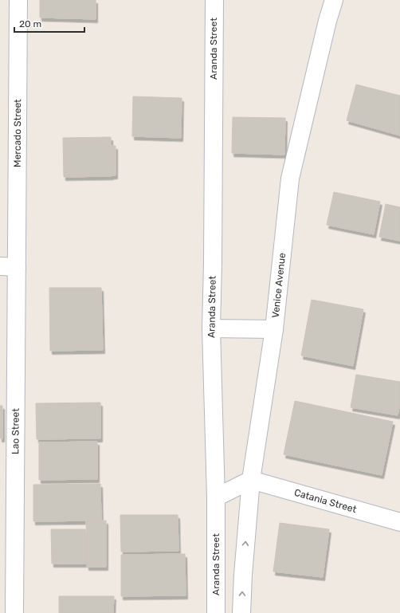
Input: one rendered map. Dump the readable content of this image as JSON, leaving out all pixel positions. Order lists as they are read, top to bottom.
{
  "streets": {
    "street": [
      "Aranda Street",
      "Mercado Street",
      "Venice Avenue",
      "Lao Street",
      "Catania Street"
    ]
  },
  "crossings": [
    ["Mercado Street", "Lao Street"],
    ["Venice Avenue", "Catania Street"]
  ],
  "scale_bar": "20 m"
}
